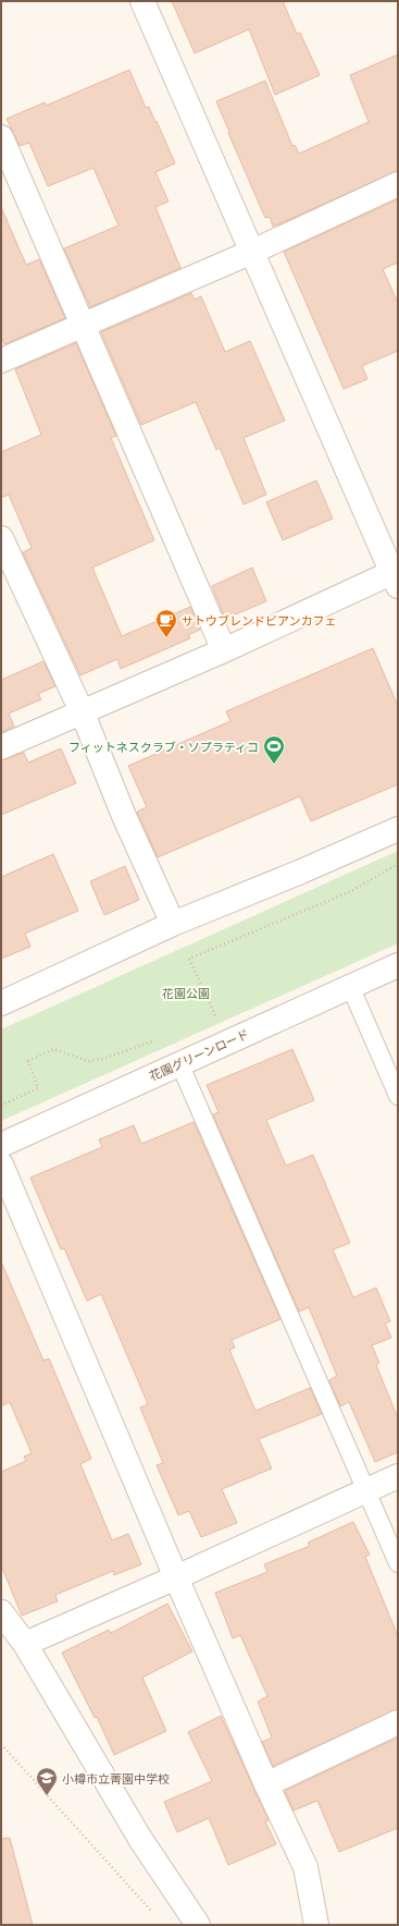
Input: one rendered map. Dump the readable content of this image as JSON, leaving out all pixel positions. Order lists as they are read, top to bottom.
{
  "streets": {
    "street": ["花園グリーンロード"]
  },
  "parks": ["花園公園"],
  "places": {
    "cafe": ["サトウブレンドビアンカフェ"],
    "sports": ["フィットネスクラブ・ソプラティコ"],
    "school or university": ["小樽市立菁園中学校"]
  }
}
